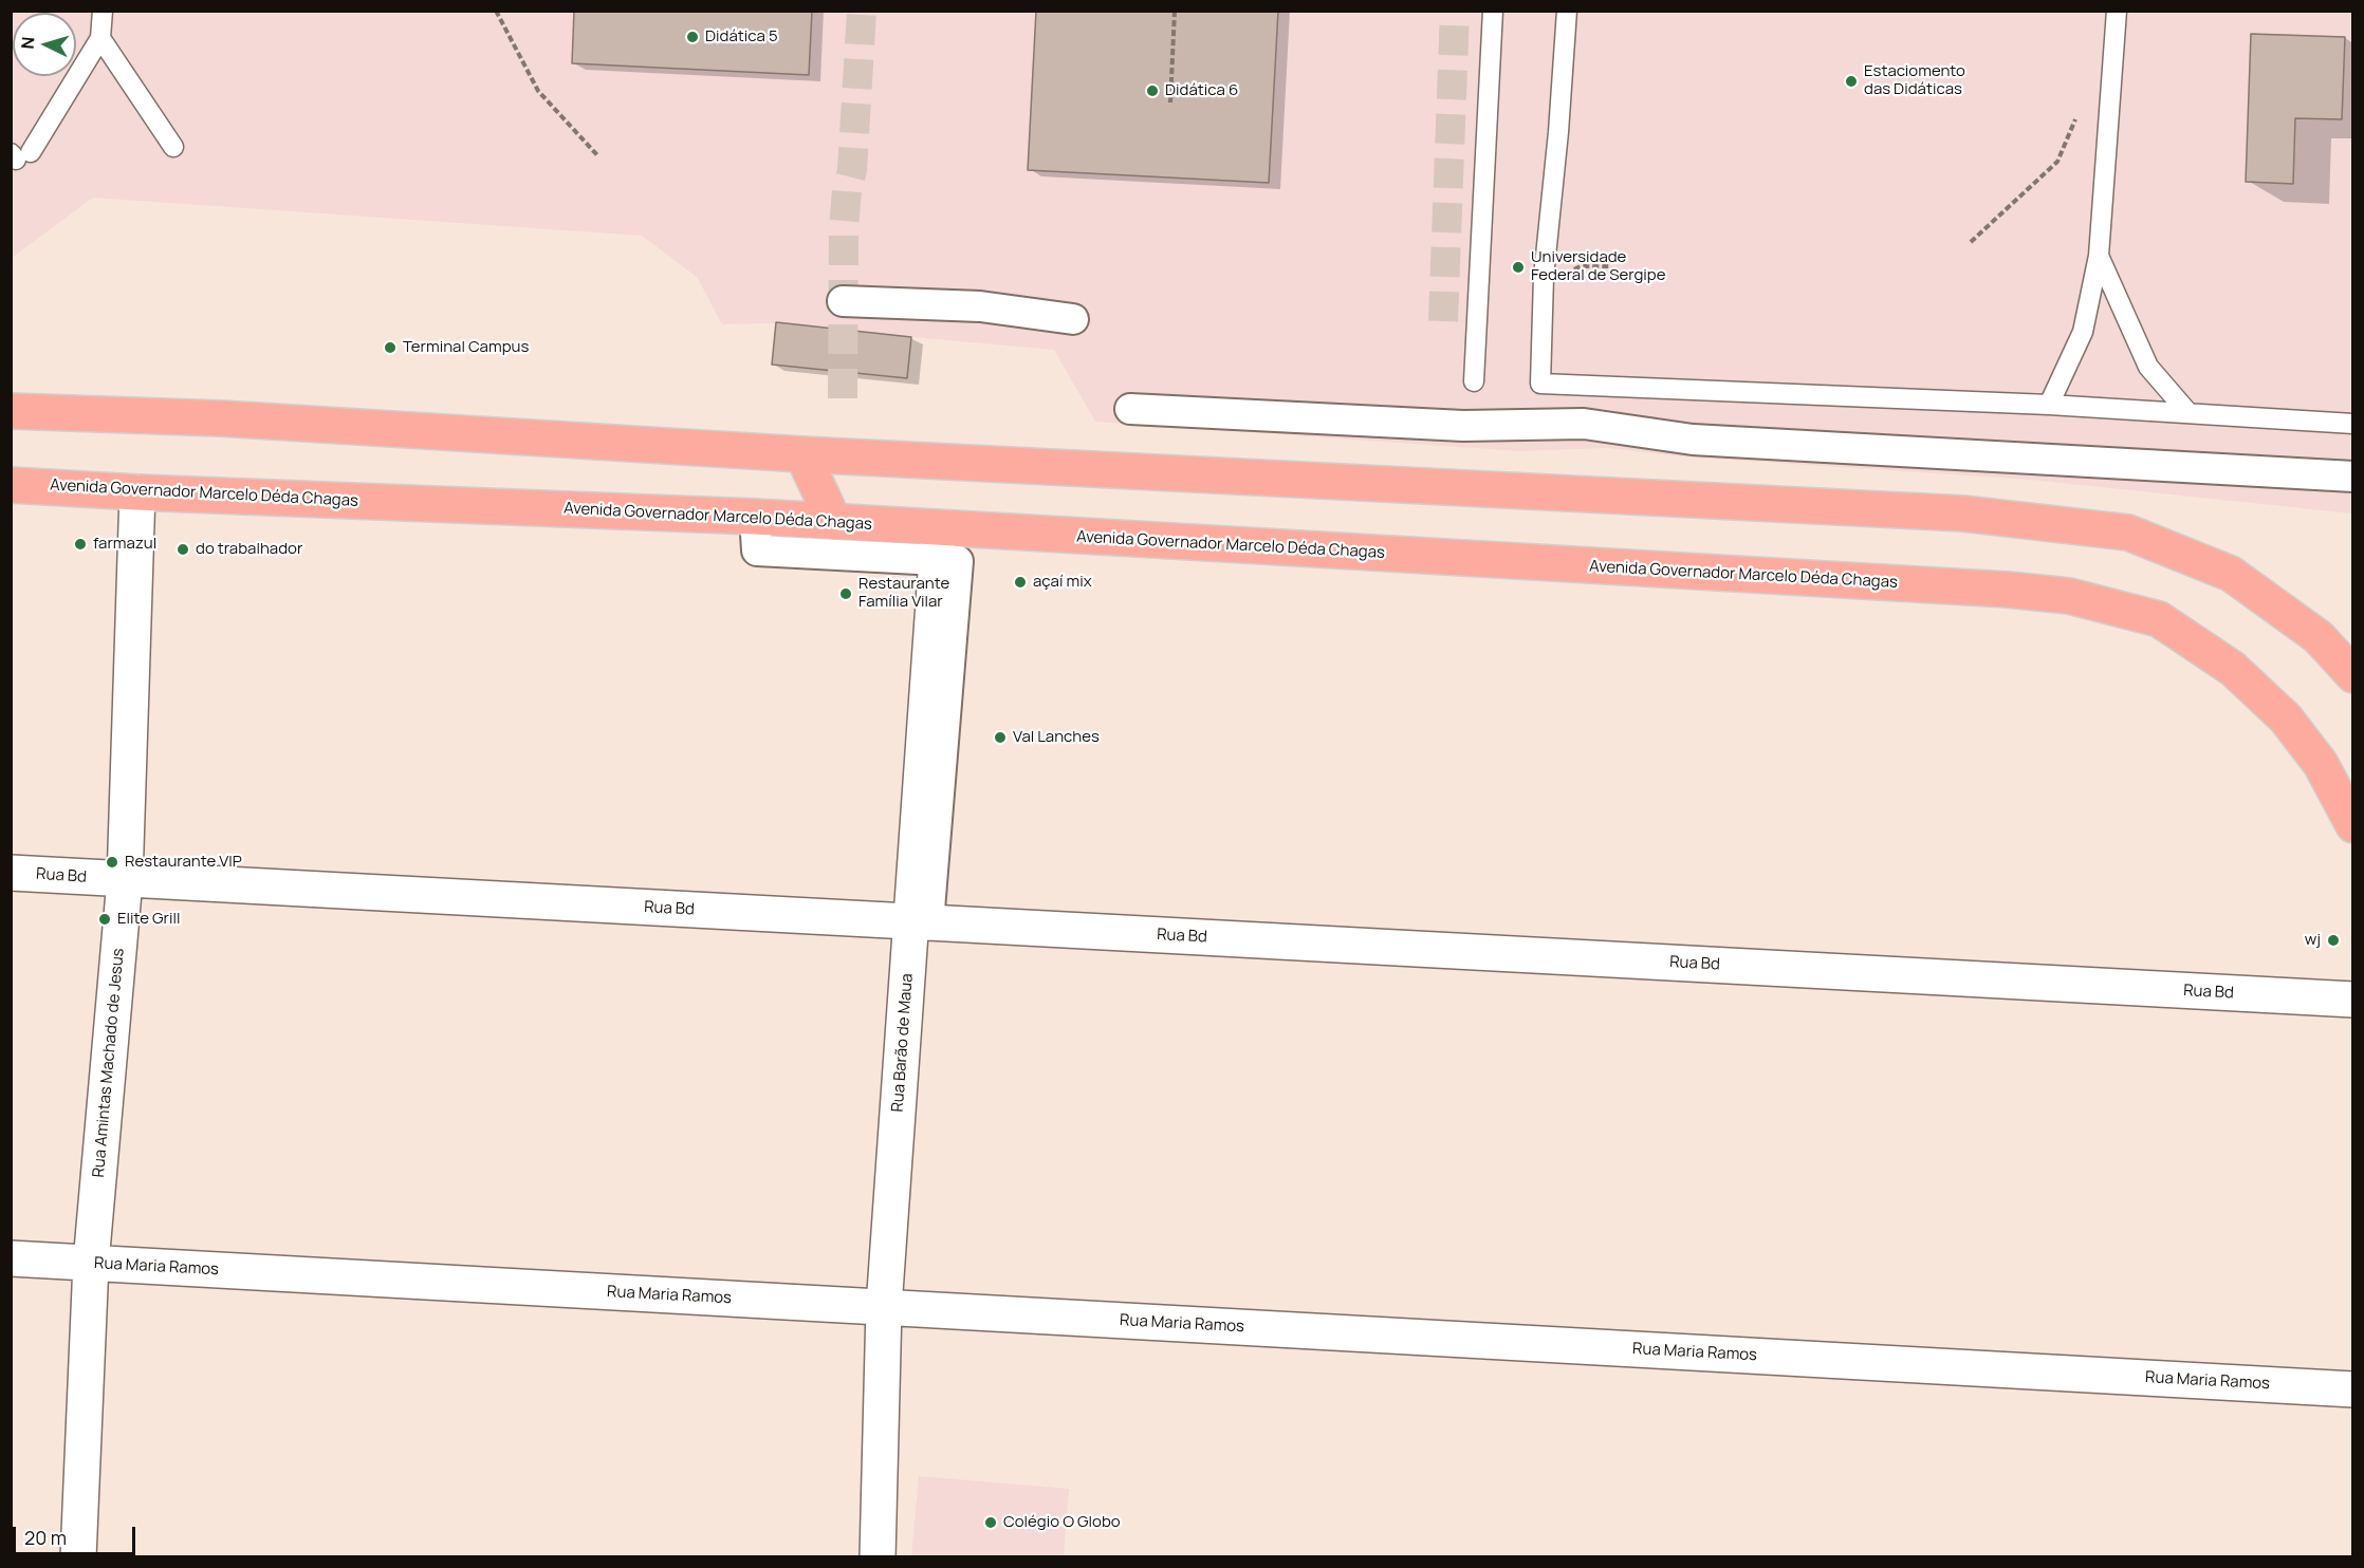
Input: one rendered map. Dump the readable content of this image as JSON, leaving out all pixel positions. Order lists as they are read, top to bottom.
{
  "streets": {
    "main road": ["Avenida Governador Marcelo Déda Chagas"],
    "street": [
      "Rua Bd",
      "Rua Barão de Maua",
      "Rua Amintas Machado de Jesus",
      "Rua Maria Ramos"
    ]
  },
  "crossings": [
    ["Avenida Governador Marcelo Déda Chagas", "Rua Barão de Maua"],
    ["Avenida Governador Marcelo Déda Chagas", "Rua Amintas Machado de Jesus"],
    ["Rua Bd", "Rua Barão de Maua"],
    ["Rua Bd", "Rua Amintas Machado de Jesus"],
    ["Rua Barão de Maua", "Rua Maria Ramos"],
    ["Rua Amintas Machado de Jesus", "Rua Maria Ramos"]
  ],
  "places": [
    "Didática 5",
    "Estaciomento das Didáticas",
    "Didática 6",
    "Universidade Federal de Sergipe",
    "Terminal Campus",
    "farmazul",
    "do trabalhador",
    "açaí mix",
    "Restaurante Família Vilar",
    "Val Lanches",
    "Restaurante VIP",
    "Elite Grill",
    "wj",
    "Colégio O Globo"
  ],
  "scale_bar": "20 m",
  "north": "left"
}
